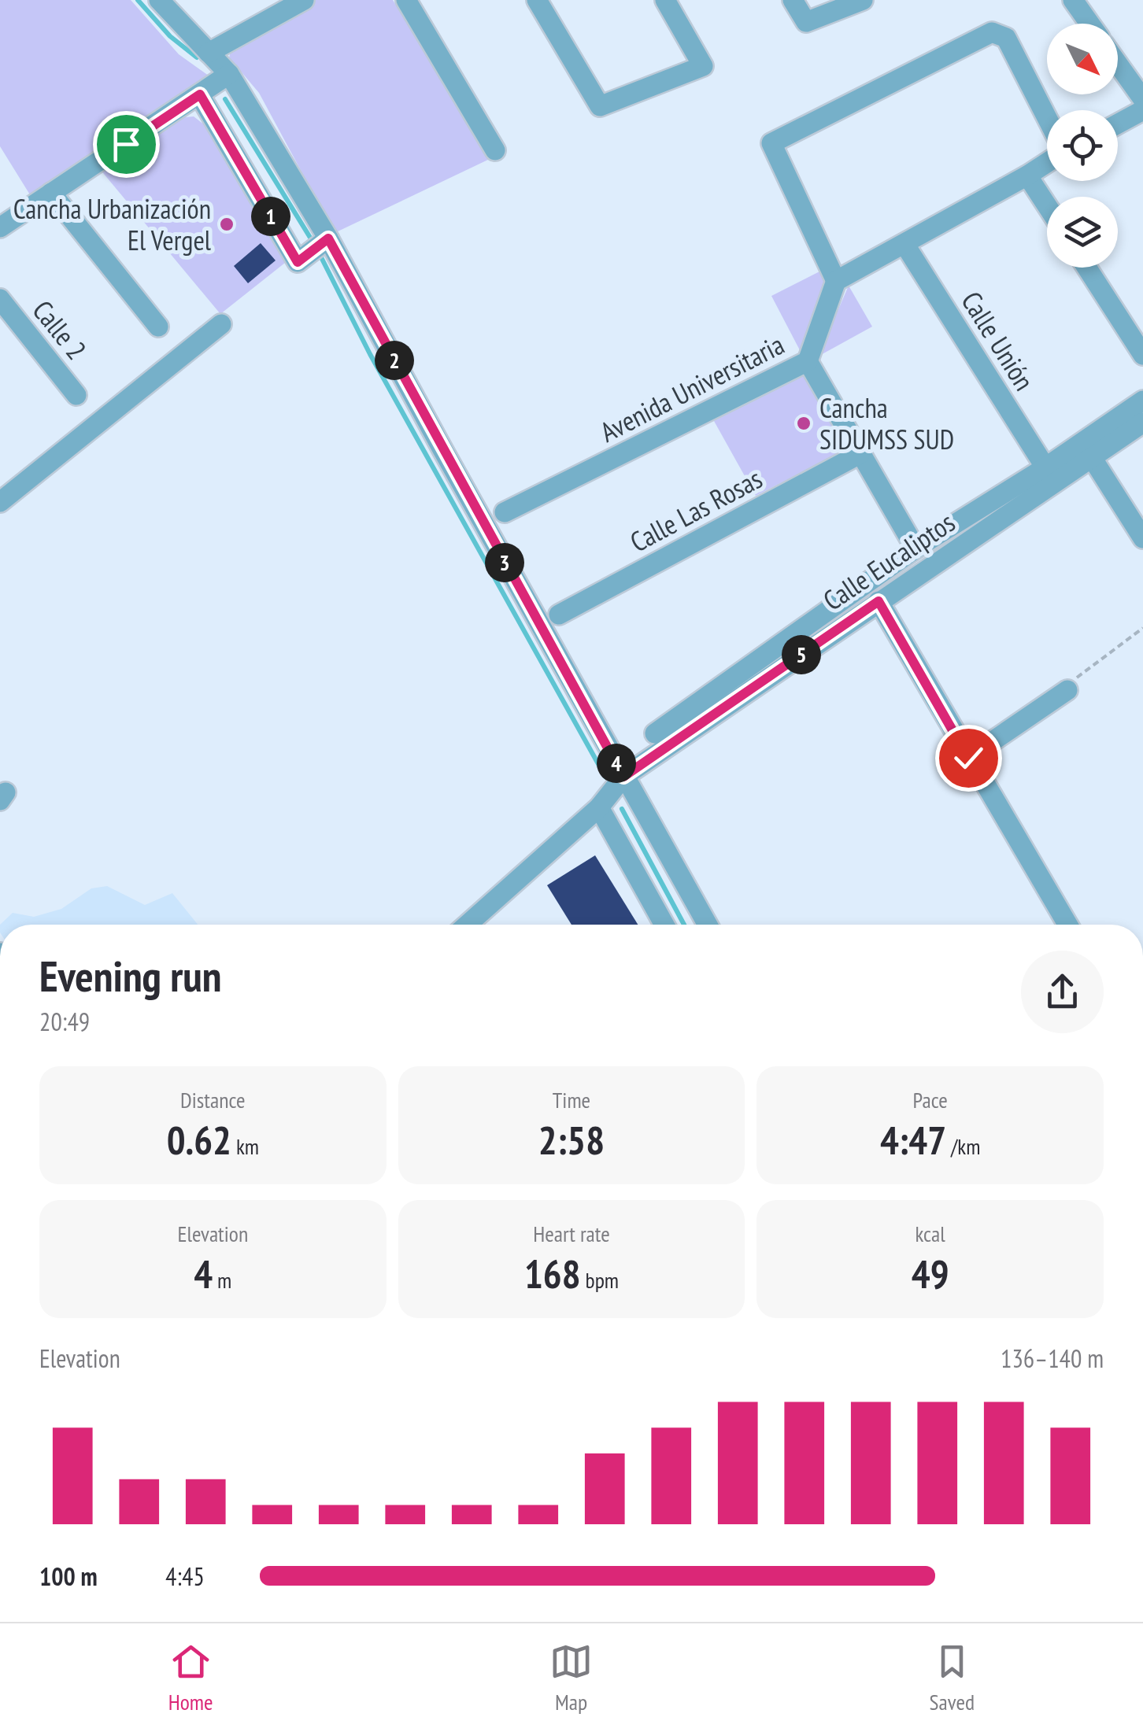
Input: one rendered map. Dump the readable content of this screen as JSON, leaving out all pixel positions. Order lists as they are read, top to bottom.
{
  "streets": {
    "street": [
      "Calle 2",
      "Calle Unión",
      "Avenida Universitaria",
      "Calle Las Rosas",
      "Calle Eucaliptos"
    ]
  },
  "crossings": [
    ["Calle Unión", "Calle Eucaliptos"]
  ],
  "places": ["Cancha Urbanización El Vergel", "Cancha SIDUMSS SUD"],
  "north": "bottom right",
  "page": {
    "pins": [
      "1",
      "2",
      "3",
      "5",
      "4"
    ],
    "heading": ["Evening run", "20:49"],
    "stats": [
      ["Distance", "0.62 km"],
      ["Time", "2:58"],
      ["Pace", "4:47 /km"],
      ["Elevation", "4 m"],
      ["Heart rate", "168 bpm"],
      ["kcal", "49"]
    ],
    "chart": ["Elevation", "136–140 m"],
    "list": [
      {
        "name": "100 m",
        "note": "4:45"
      }
    ],
    "tabs": ["Home", "Map", "Saved"]
  }
}
